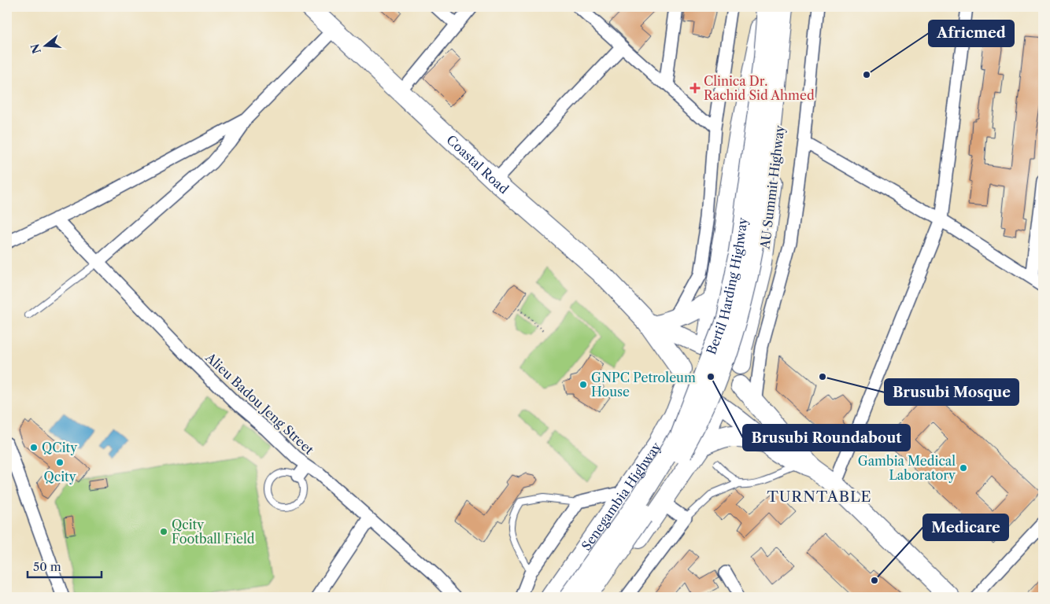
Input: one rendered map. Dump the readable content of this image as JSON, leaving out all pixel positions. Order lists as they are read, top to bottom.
{
  "streets": {
    "main road": [
      "Coastal Road",
      "AU Summit Highway",
      "Bertil Harding Highway",
      "Senegambia Highway"
    ],
    "street": ["Alieu Badou Jeng Street"]
  },
  "crossings": [
    ["Coastal Road", "AU Summit Highway"],
    ["Coastal Road", "Senegambia Highway"],
    ["AU Summit Highway", "Senegambia Highway"]
  ],
  "districts": ["TURNTABLE"],
  "places": {
    "other": [
      "Africmed",
      "Brusubi Roundabout",
      "Brusubi Mosque",
      "GNPC Petroleum House",
      "QCity",
      "Qcity",
      "Gambia Medical Laboratory",
      "Qcity Football Field",
      "Medicare"
    ],
    "health": ["Clinica Dr. Rachid Sid Ahmed"]
  },
  "scale_bar": "50 m",
  "north": "left"
}
